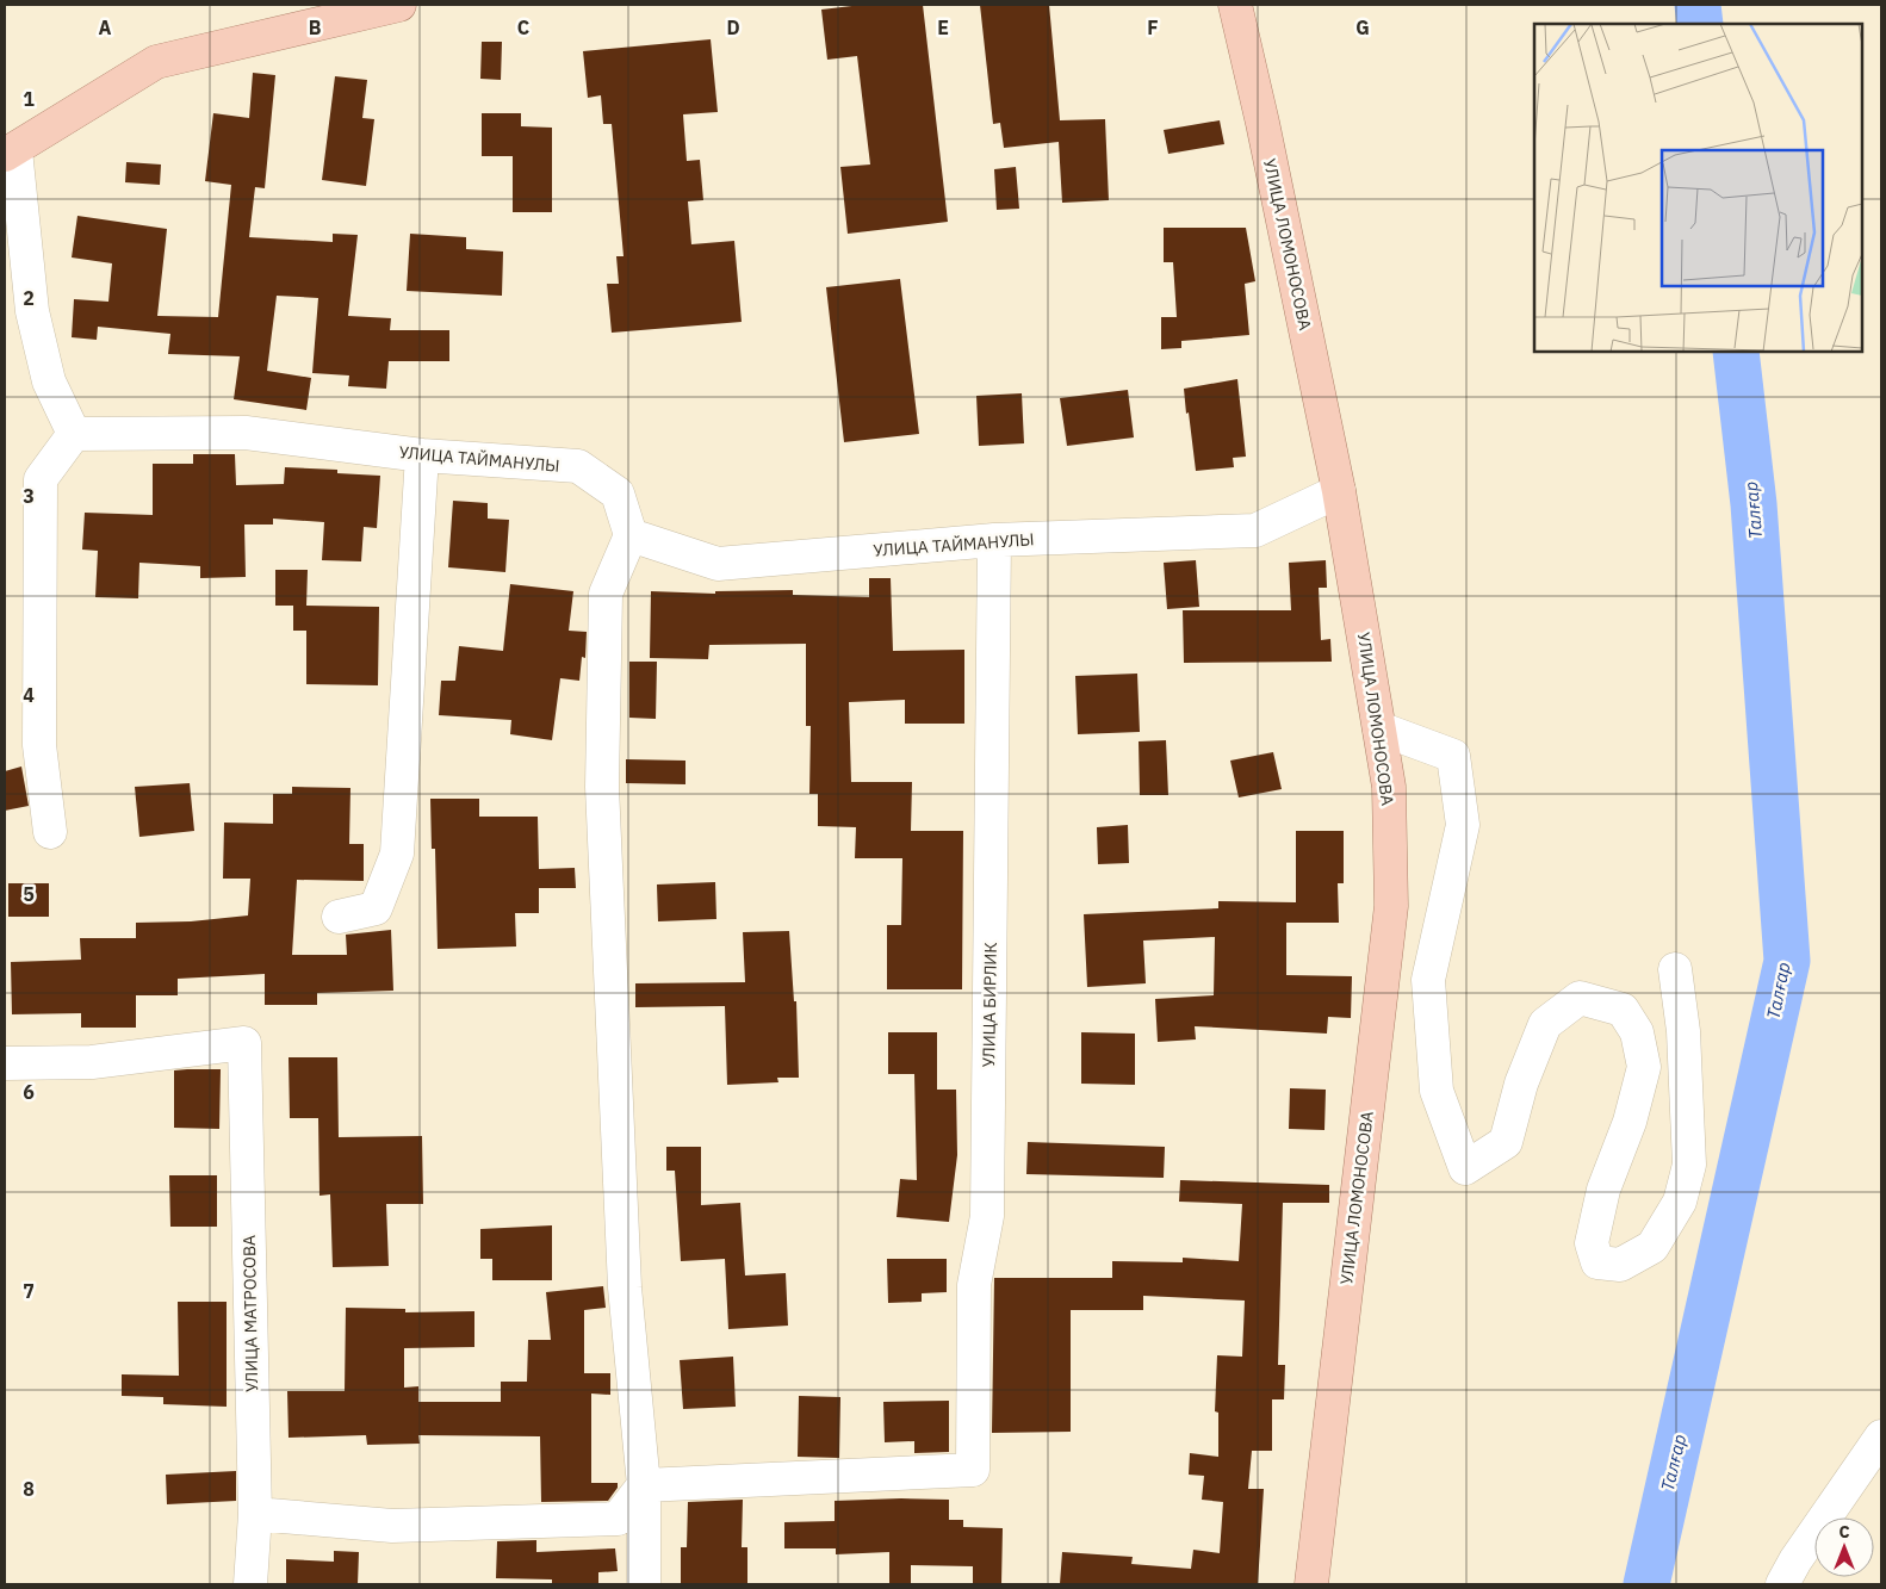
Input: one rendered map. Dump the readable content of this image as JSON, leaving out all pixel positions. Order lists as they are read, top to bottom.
{
  "streets": {
    "main road": ["УЛИЦА ЛОМОНОСОВА"],
    "street": ["УЛИЦА ТАЙМАНУЛЫ", "УЛИЦА БИРЛИК", "УЛИЦА МАТРОСОВА"]
  },
  "crossings": [
    ["УЛИЦА ЛОМОНОСОВА", "УЛИЦА ТАЙМАНУЛЫ"],
    ["УЛИЦА ТАЙМАНУЛЫ", "УЛИЦА БИРЛИК"]
  ],
  "water": ["Талғар"],
  "north": "top",
  "grid": {
    "columns": [
      "A",
      "B",
      "C",
      "D",
      "E",
      "F",
      "G"
    ],
    "rows": [
      "1",
      "2",
      "3",
      "4",
      "5",
      "6",
      "7",
      "8"
    ]
  }
}
